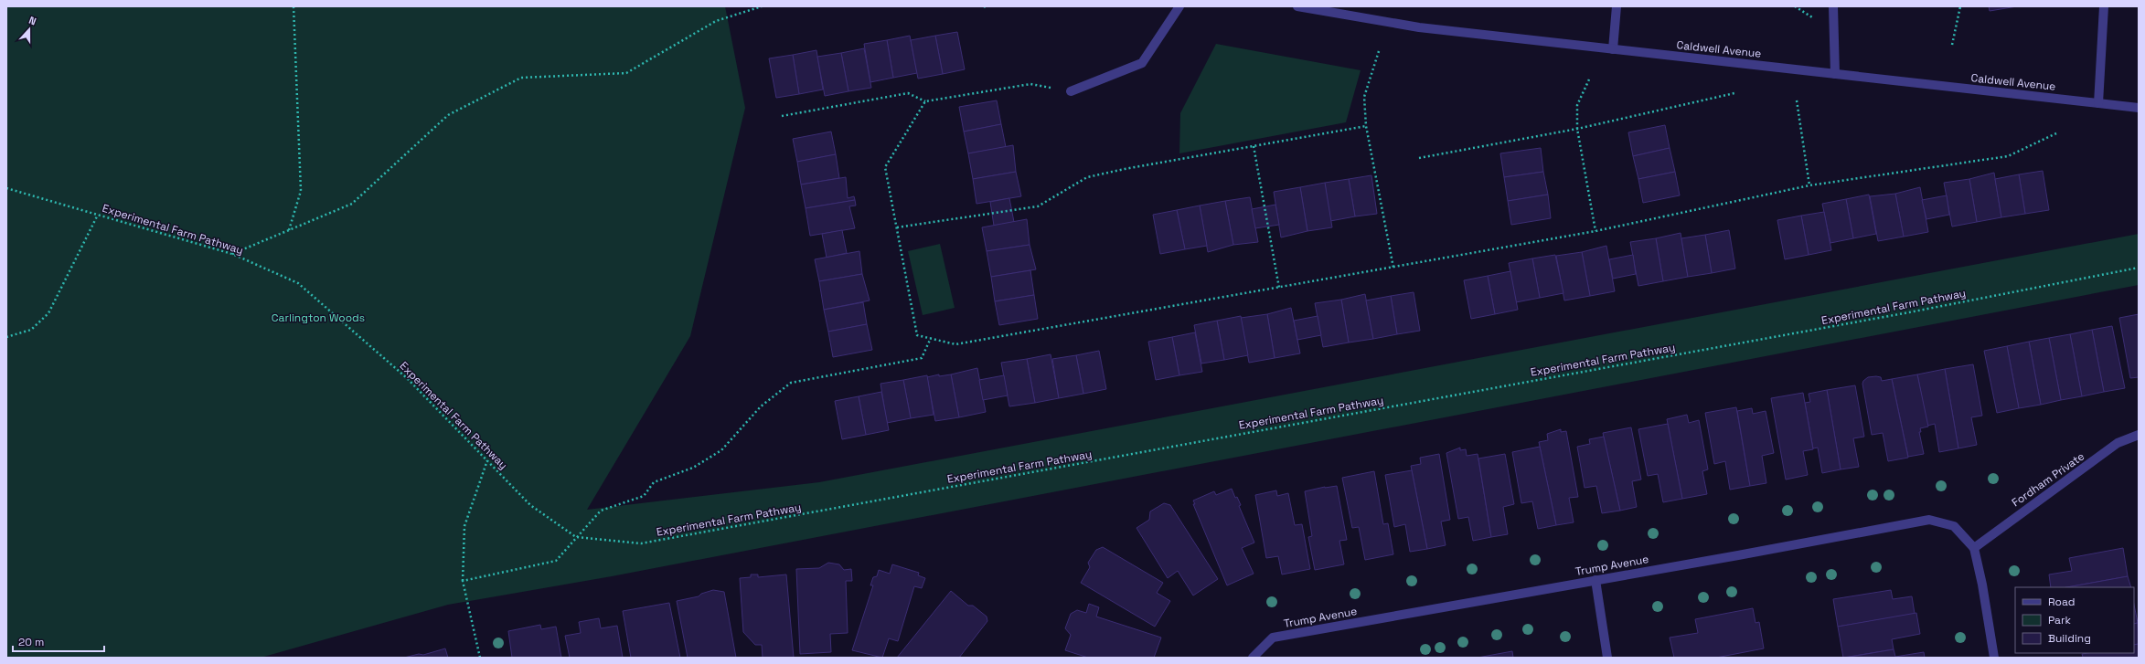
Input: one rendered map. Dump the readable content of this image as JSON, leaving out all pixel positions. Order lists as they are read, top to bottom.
{
  "streets": {
    "street": ["Caldwell Avenue", "Fordham Private", "Trump Avenue"],
    "path": ["Experimental Farm Pathway"]
  },
  "crossings": [
    ["Fordham Private", "Trump Avenue"]
  ],
  "parks": ["Carlington Woods"],
  "legend": ["Road", "Park", "Building"],
  "scale_bar": "20 m",
  "north": "top"
}
